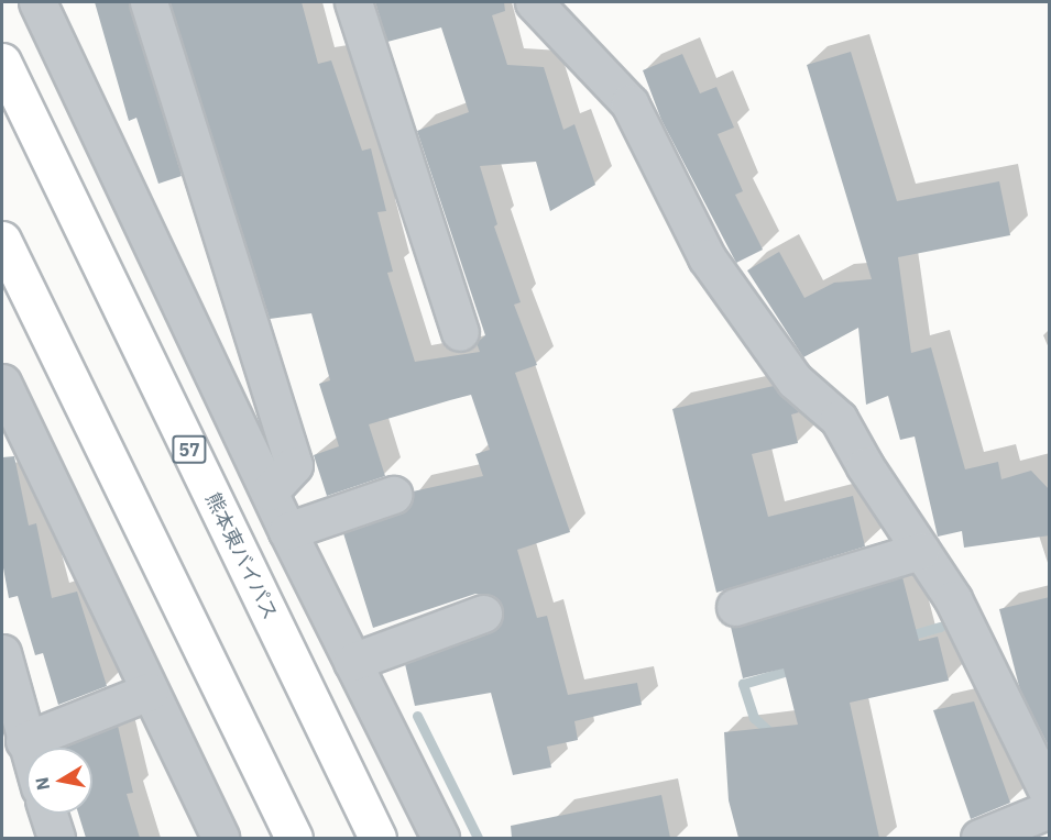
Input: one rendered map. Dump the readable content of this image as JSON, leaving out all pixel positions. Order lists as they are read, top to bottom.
{
  "streets": {
    "highway": ["57", "熊本東バイパス"]
  },
  "north": "left"
}
